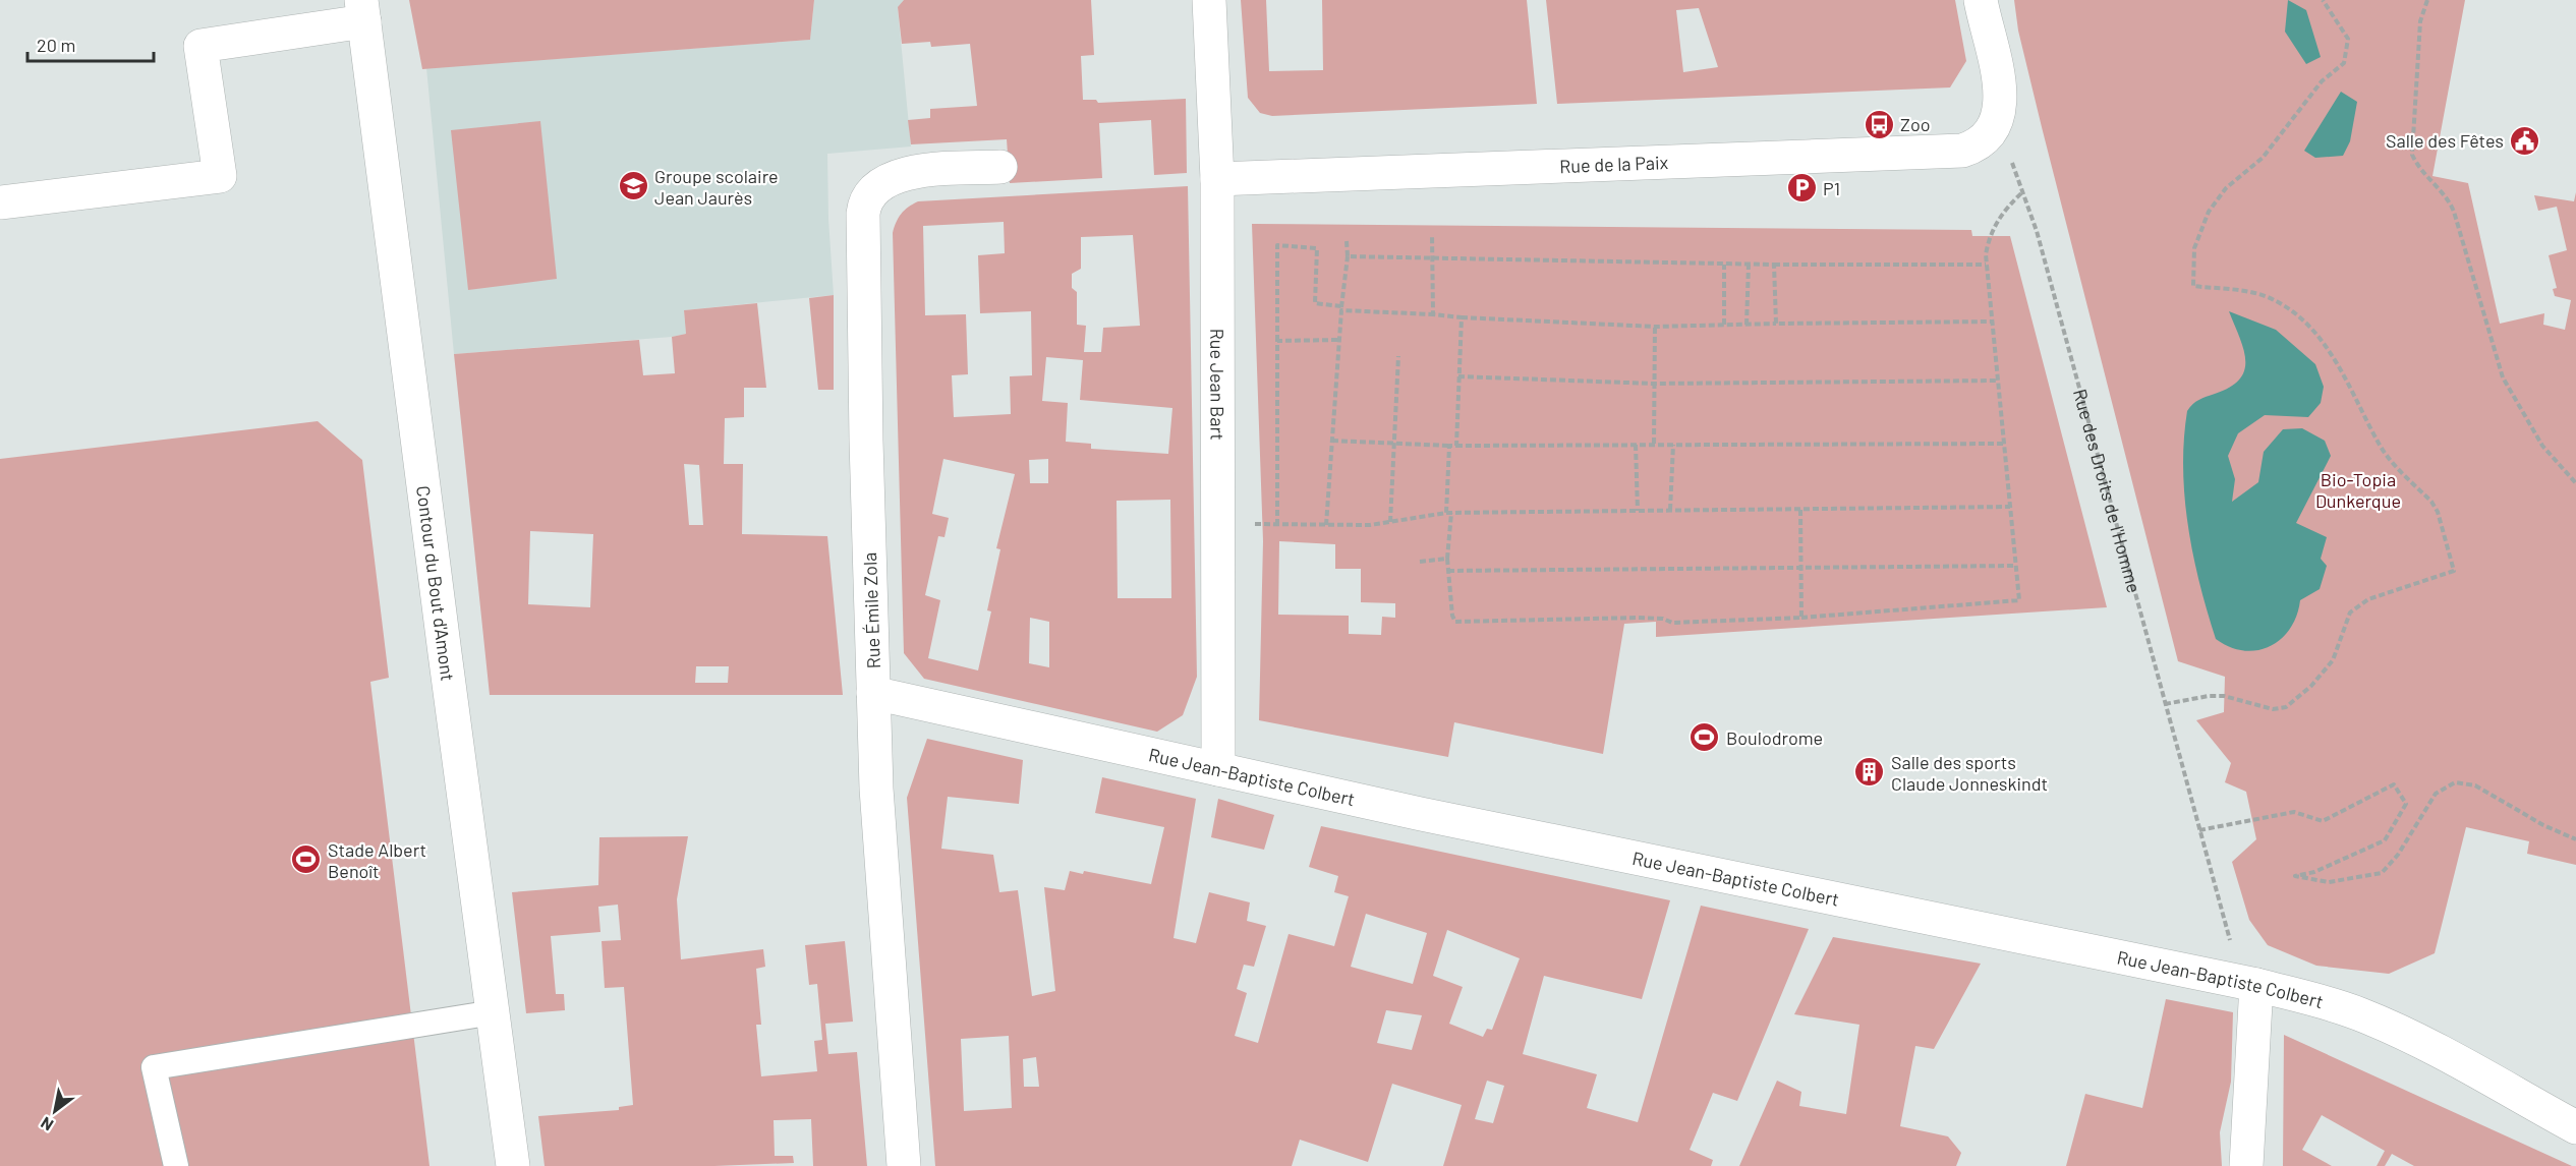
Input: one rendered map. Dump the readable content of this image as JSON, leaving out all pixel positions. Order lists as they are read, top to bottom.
{
  "streets": {
    "street": [
      "Rue de la Paix",
      "Rue Jean Bart",
      "Contour du Bout d'Amont",
      "Rue Émile Zola",
      "Rue Jean-Baptiste Colbert"
    ],
    "path": ["Rue des Droits de l'Homme"]
  },
  "crossings": [
    ["Rue de la Paix", "Rue Jean Bart"],
    ["Rue de la Paix", "Rue des Droits de l'Homme"],
    ["Rue Jean Bart", "Rue Jean-Baptiste Colbert"],
    ["Rue des Droits de l'Homme", "Rue Jean-Baptiste Colbert"],
    ["Rue Émile Zola", "Rue Jean-Baptiste Colbert"]
  ],
  "parks": ["Bio-Topia Dunkerque"],
  "places": {
    "bus stop": ["Zoo"],
    "public building": ["Salle des Fêtes"],
    "school or university": ["Groupe scolaire Jean Jaurès"],
    "parking": ["P1"],
    "sports": ["Boulodrome", "Stade Albert Benoît"],
    "building": ["Salle des sports Claude Jonneskindt"]
  },
  "scale_bar": "20 m",
  "north": "bottom left"
}
